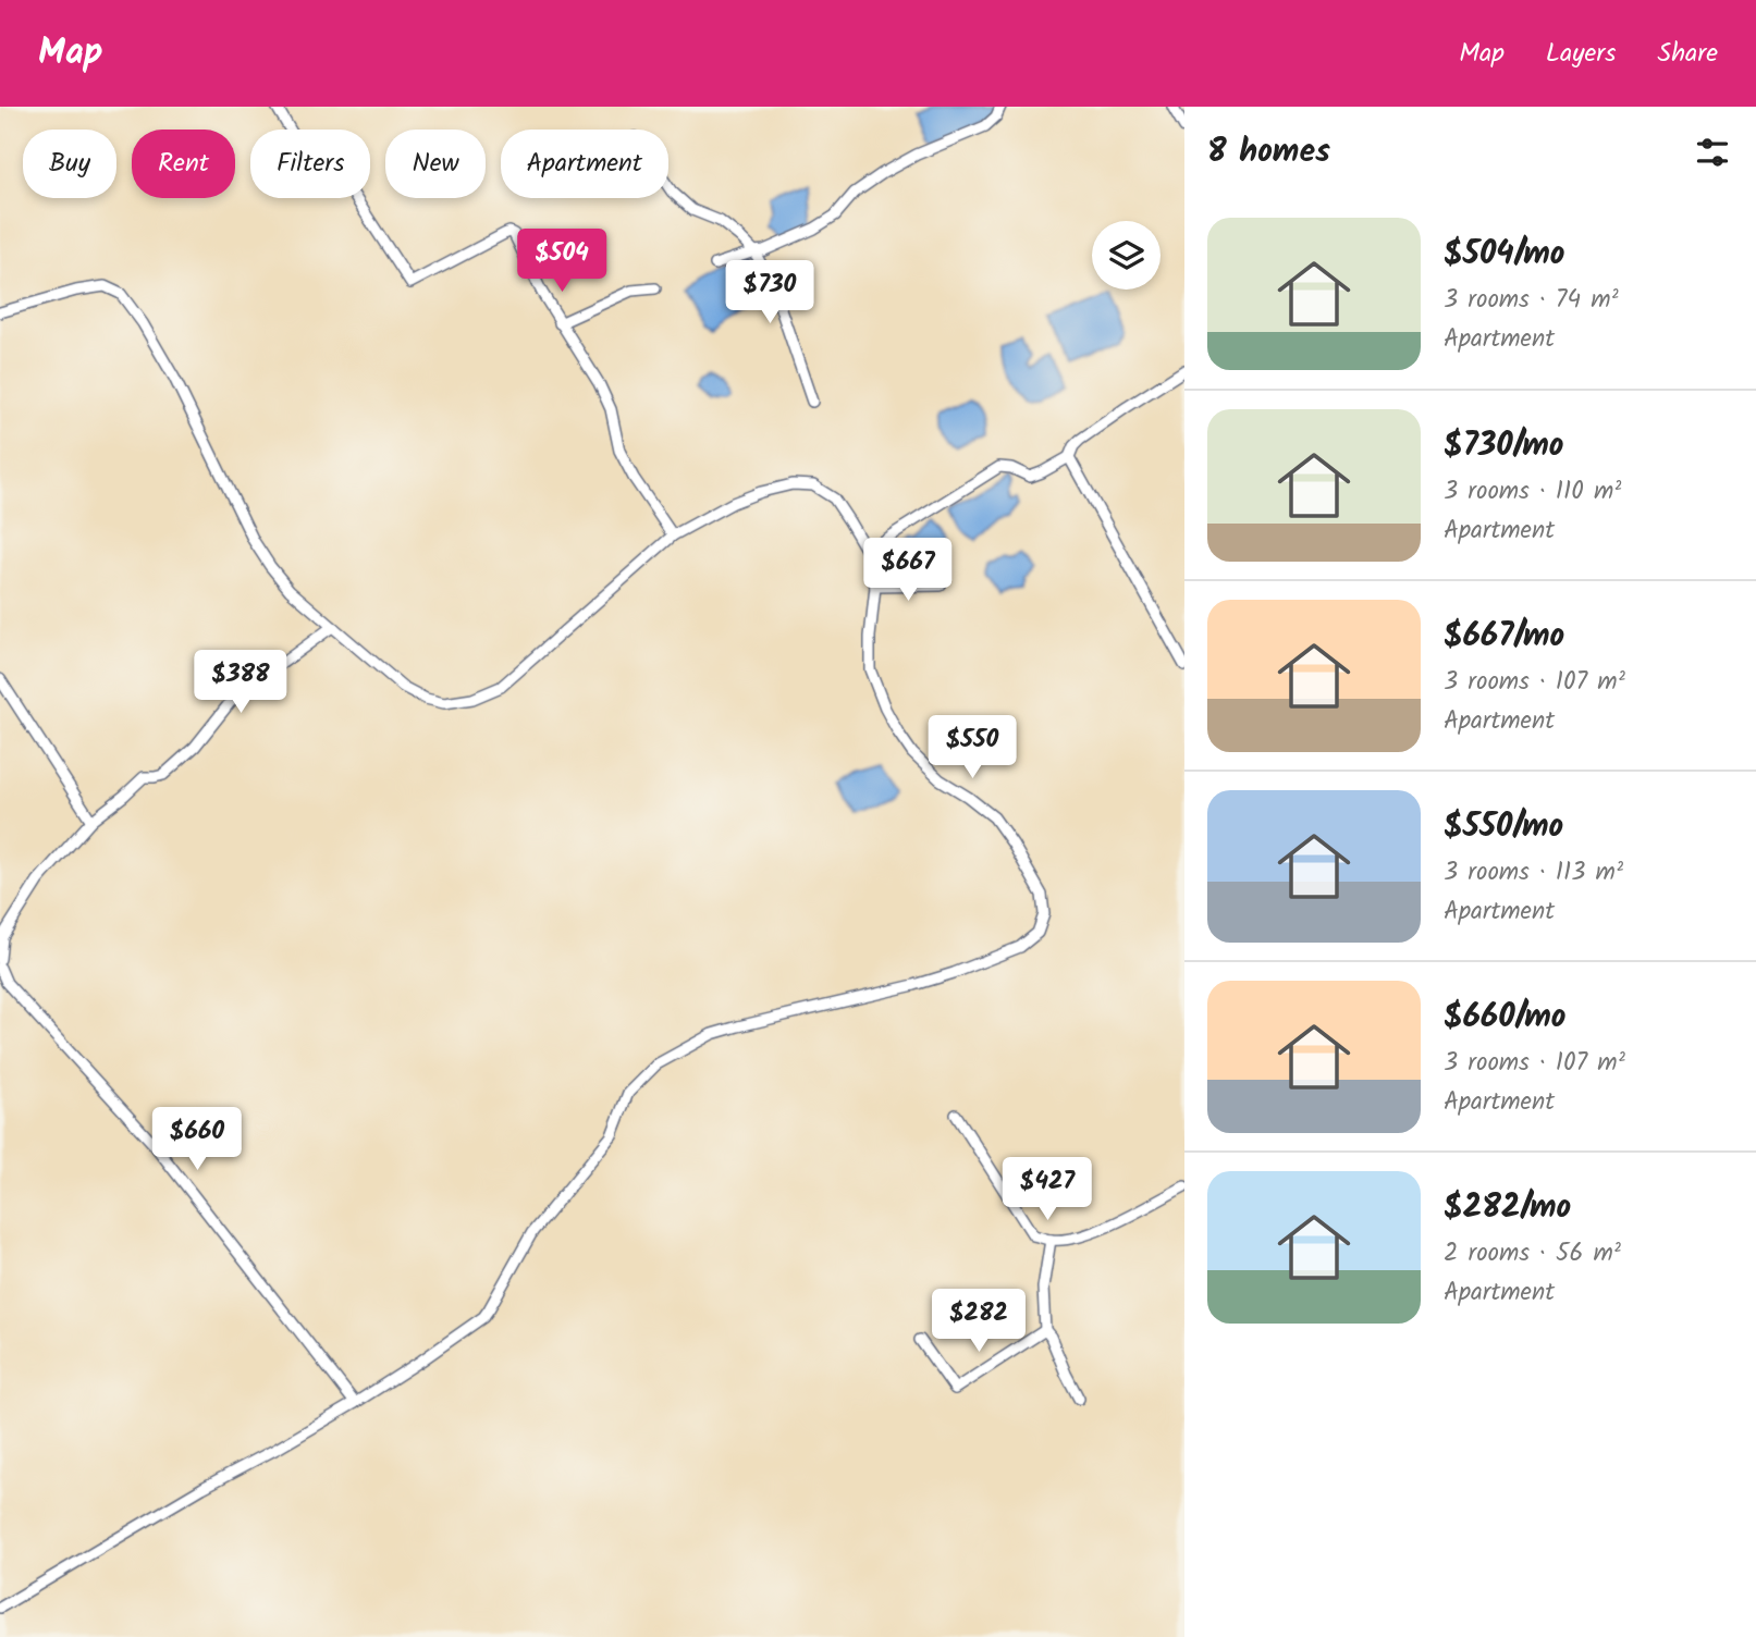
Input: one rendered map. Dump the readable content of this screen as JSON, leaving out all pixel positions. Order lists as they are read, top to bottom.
{
  "page": {
    "header": "Map",
    "nav": ["Map", "Layers", "Share"],
    "heading": "8 homes",
    "chip": [
      "Buy",
      "Rent",
      "Filters",
      "New",
      "Apartment"
    ],
    "list": [
      {
        "name": "$504/mo",
        "note": "3 rooms · 74 m² · Apartment"
      },
      {
        "name": "$730/mo",
        "note": "3 rooms · 110 m² · Apartment"
      },
      {
        "name": "$667/mo",
        "note": "3 rooms · 107 m² · Apartment"
      },
      {
        "name": "$550/mo",
        "note": "3 rooms · 113 m² · Apartment"
      },
      {
        "name": "$660/mo",
        "note": "3 rooms · 107 m² · Apartment"
      },
      {
        "name": "$282/mo",
        "note": "2 rooms · 56 m² · Apartment"
      }
    ],
    "price": [
      "$504",
      "$730",
      "$667",
      "$388",
      "$550",
      "$660",
      "$427",
      "$282"
    ]
  }
}
